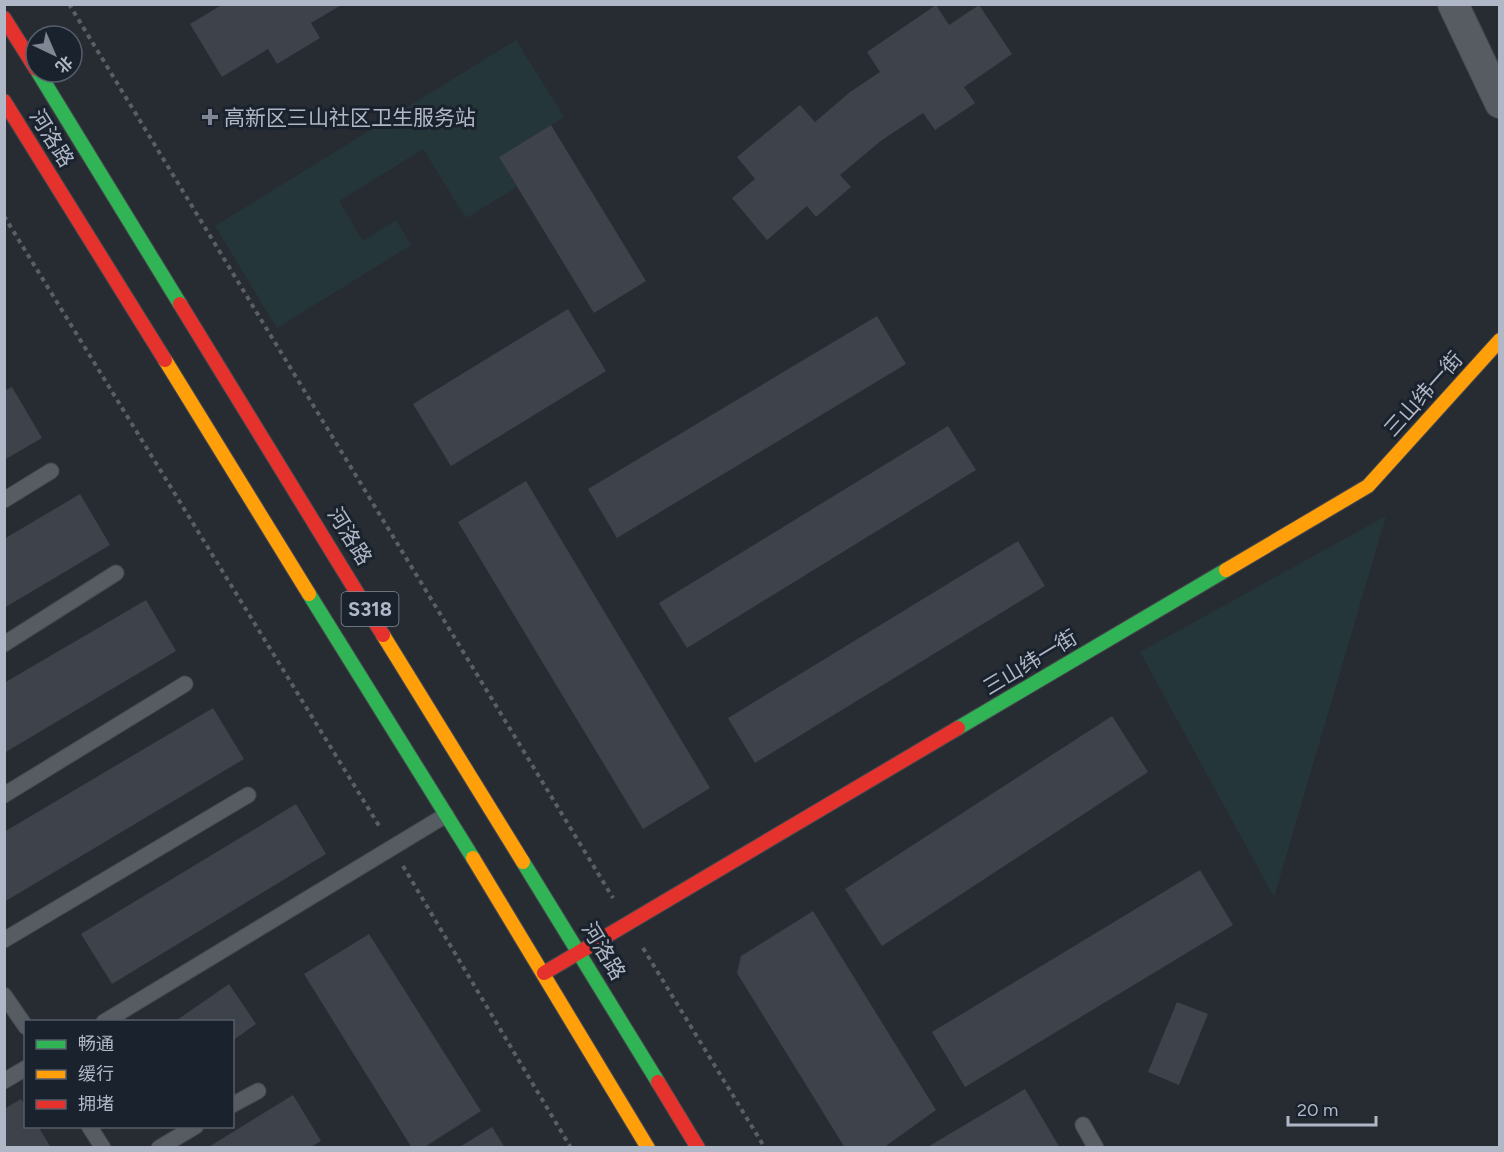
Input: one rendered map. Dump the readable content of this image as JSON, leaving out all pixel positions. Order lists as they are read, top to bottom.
{
  "streets": {
    "main road": ["河洛路", "三山纬一街", "S318"]
  },
  "crossings": [
    ["河洛路", "三山纬一街"]
  ],
  "places": {
    "health": ["高新区三山社区卫生服务站"]
  },
  "legend": ["畅通", "缓行", "拥堵"],
  "scale_bar": "20 m",
  "north": "bottom right"
}
